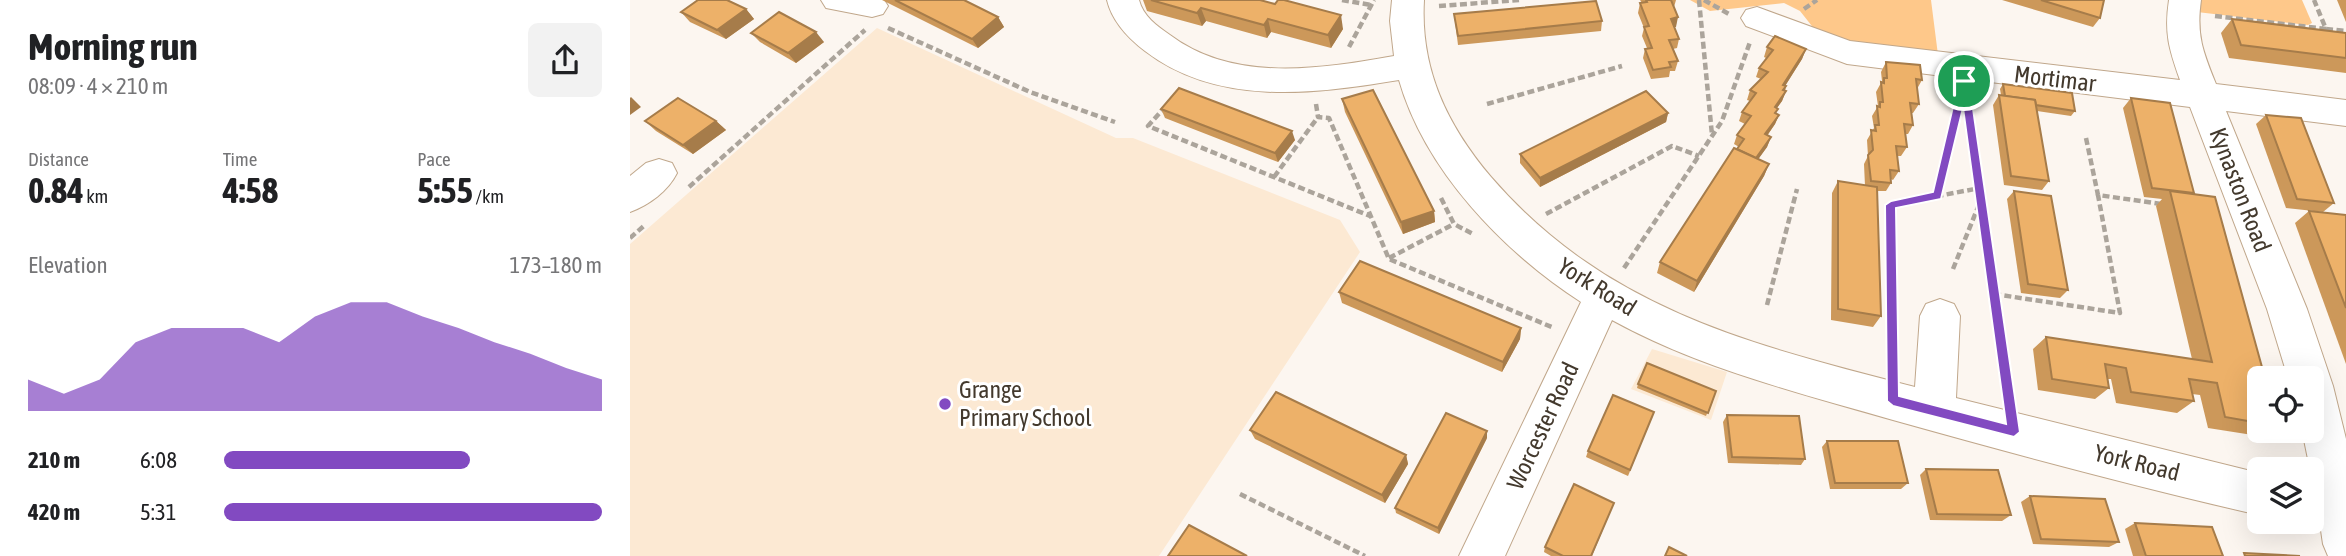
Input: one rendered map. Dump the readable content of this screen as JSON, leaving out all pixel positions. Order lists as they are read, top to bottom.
{
  "streets": {
    "street": [
      "Mortimar",
      "Kynaston Road",
      "York Road",
      "Worcester Road"
    ]
  },
  "crossings": [
    ["Mortimar", "Kynaston Road"],
    ["York Road", "Worcester Road"]
  ],
  "places": ["Grange Primary School"],
  "page": {
    "heading": ["Morning run", "08:09 · 4 × 210 m"],
    "stats": [
      ["Distance", "0.84 km"],
      ["Time", "4:58"],
      ["Pace", "5:55 /km"]
    ],
    "chart": ["Elevation", "173–180 m"],
    "list": [
      {
        "name": "210 m",
        "note": "6:08"
      },
      {
        "name": "420 m",
        "note": "5:31"
      }
    ]
  }
}
